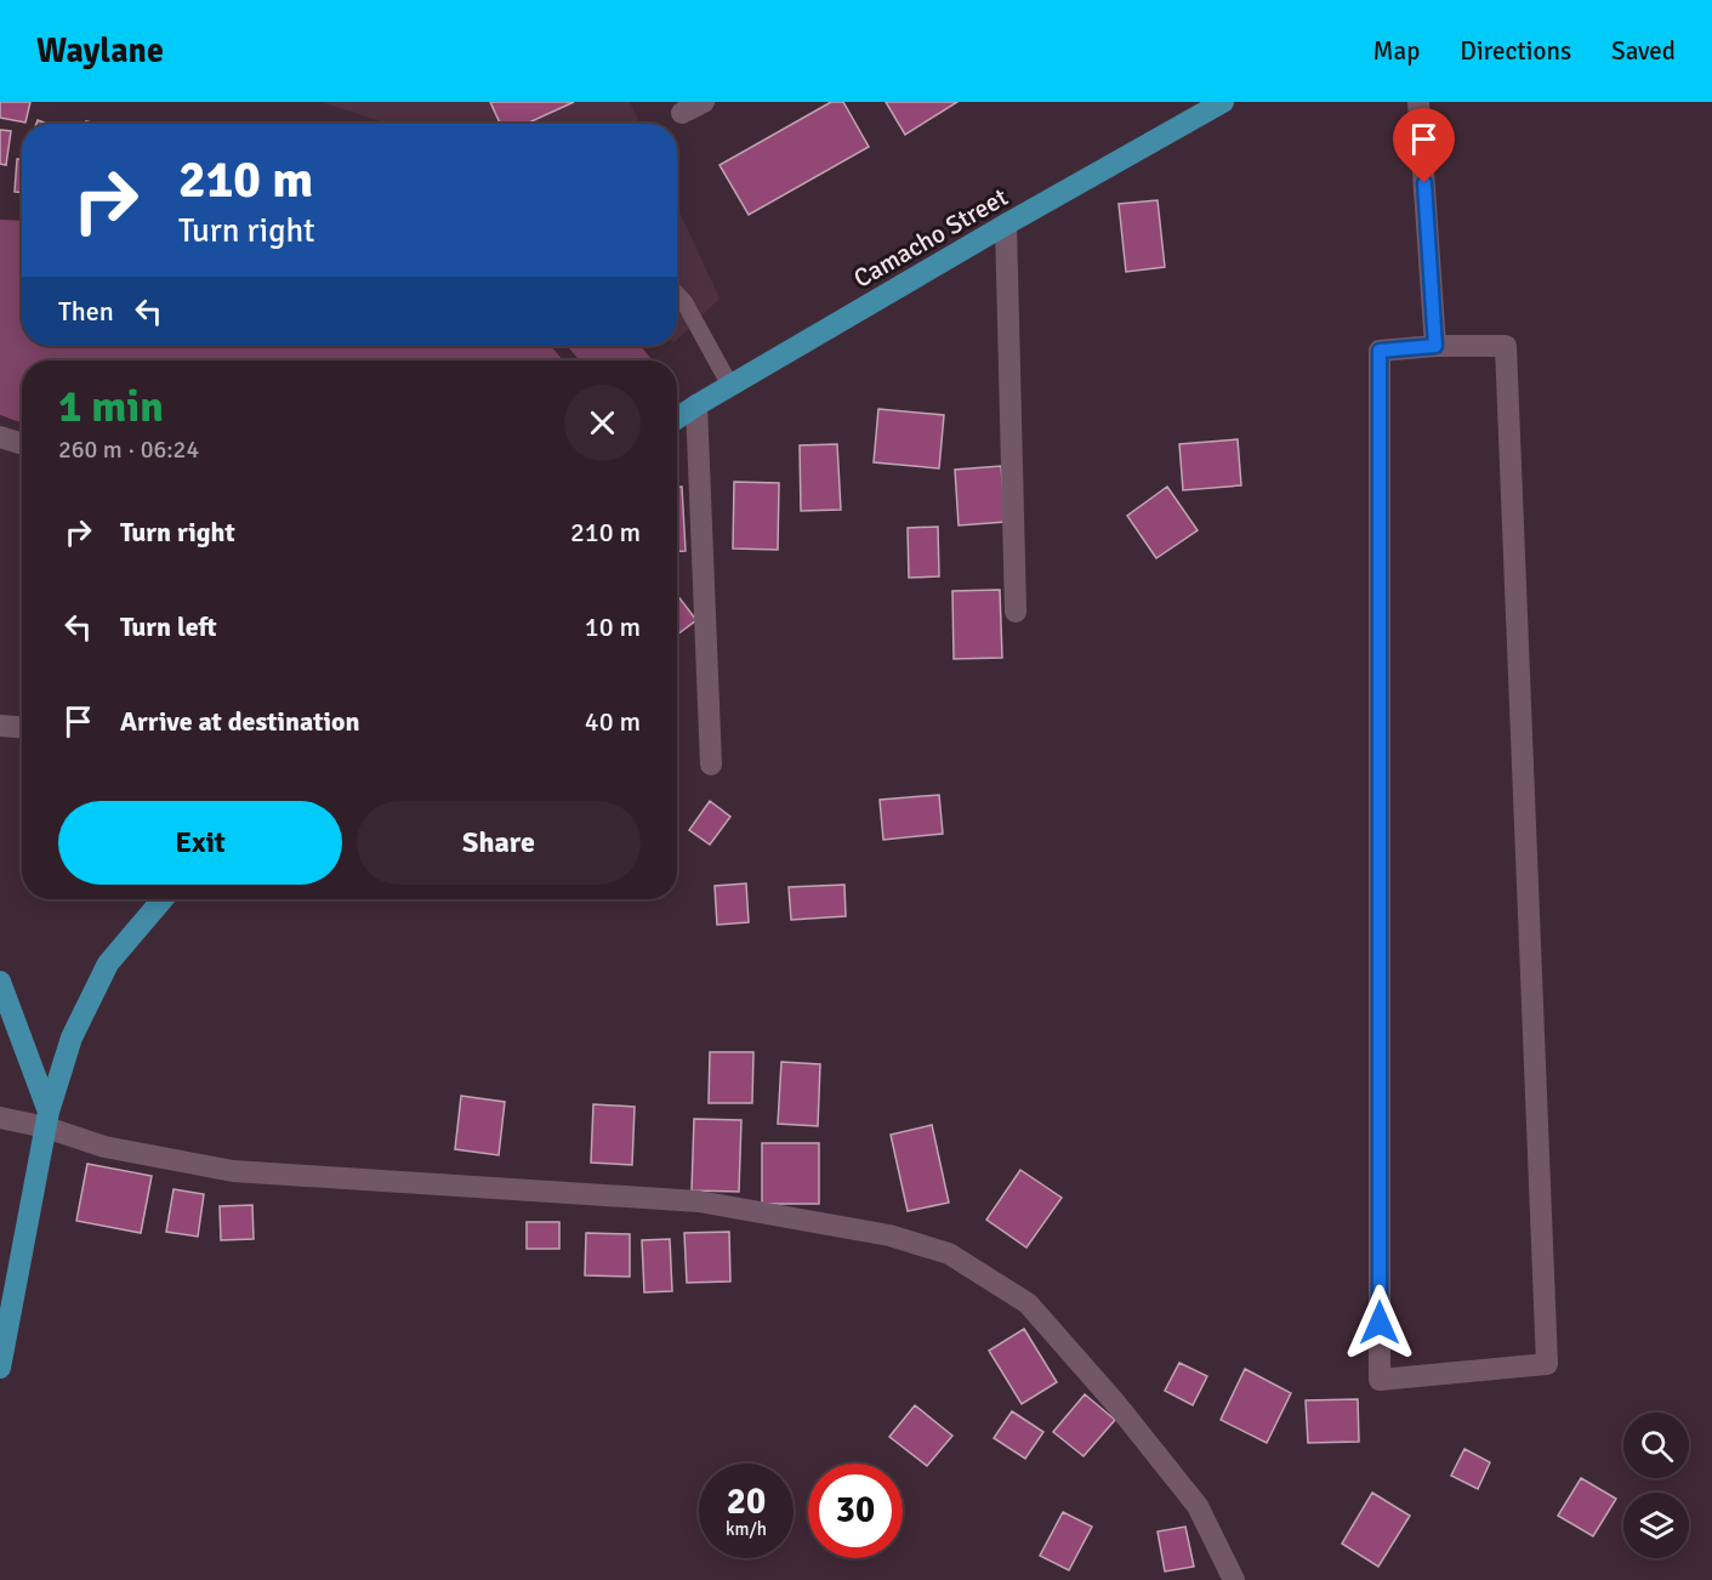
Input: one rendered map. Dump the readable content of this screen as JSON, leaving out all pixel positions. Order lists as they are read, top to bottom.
{
  "streets": {
    "main road": ["Camacho Street"]
  },
  "page": {
    "header": "Waylane",
    "nav": ["Map", "Directions", "Saved"],
    "turn": ["210 m", "Turn right"],
    "then": "Then",
    "heading": ["1 min", "260 m · 06:24"],
    "list": [
      {
        "name": "Turn right",
        "value": "210 m"
      },
      {
        "name": "Turn left",
        "value": "10 m"
      },
      {
        "name": "Arrive at destination",
        "value": "40 m"
      }
    ],
    "buttons": ["Exit", "Share"],
    "speed": "20 km/h",
    "limit": "30"
  }
}
